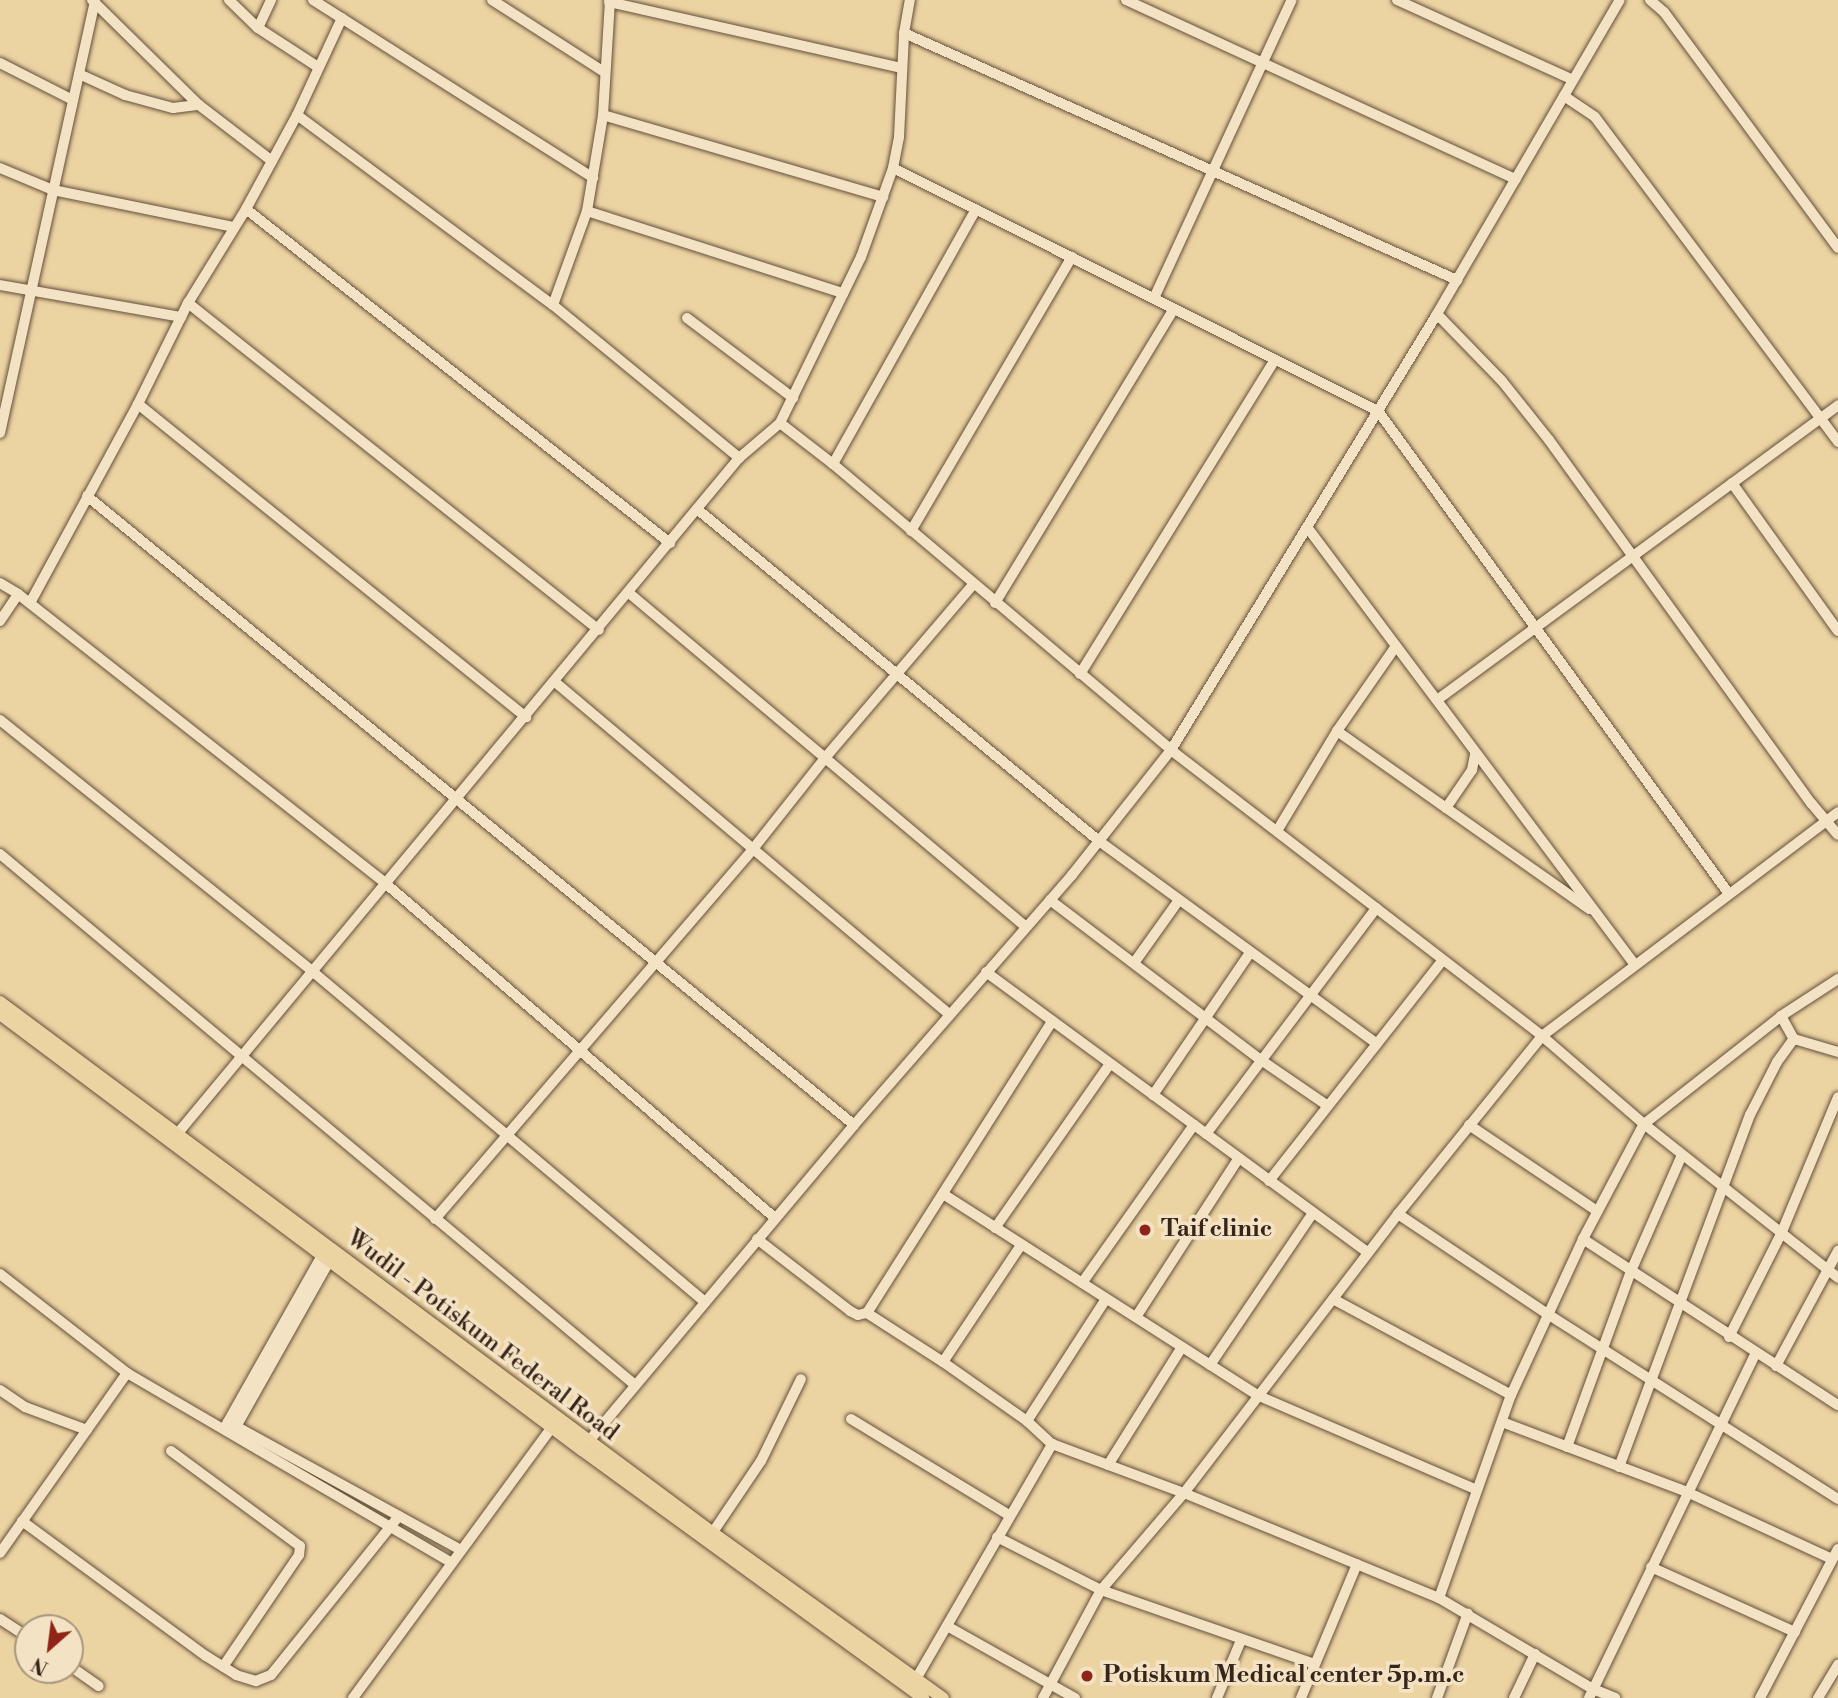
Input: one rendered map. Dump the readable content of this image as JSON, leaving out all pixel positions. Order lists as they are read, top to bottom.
{
  "streets": {
    "main road": ["Wudil - Potiskum Federal Road"]
  },
  "places": ["Taif clinic", "Potiskum Medical center 5p.m.c"],
  "north": "bottom left"
}
